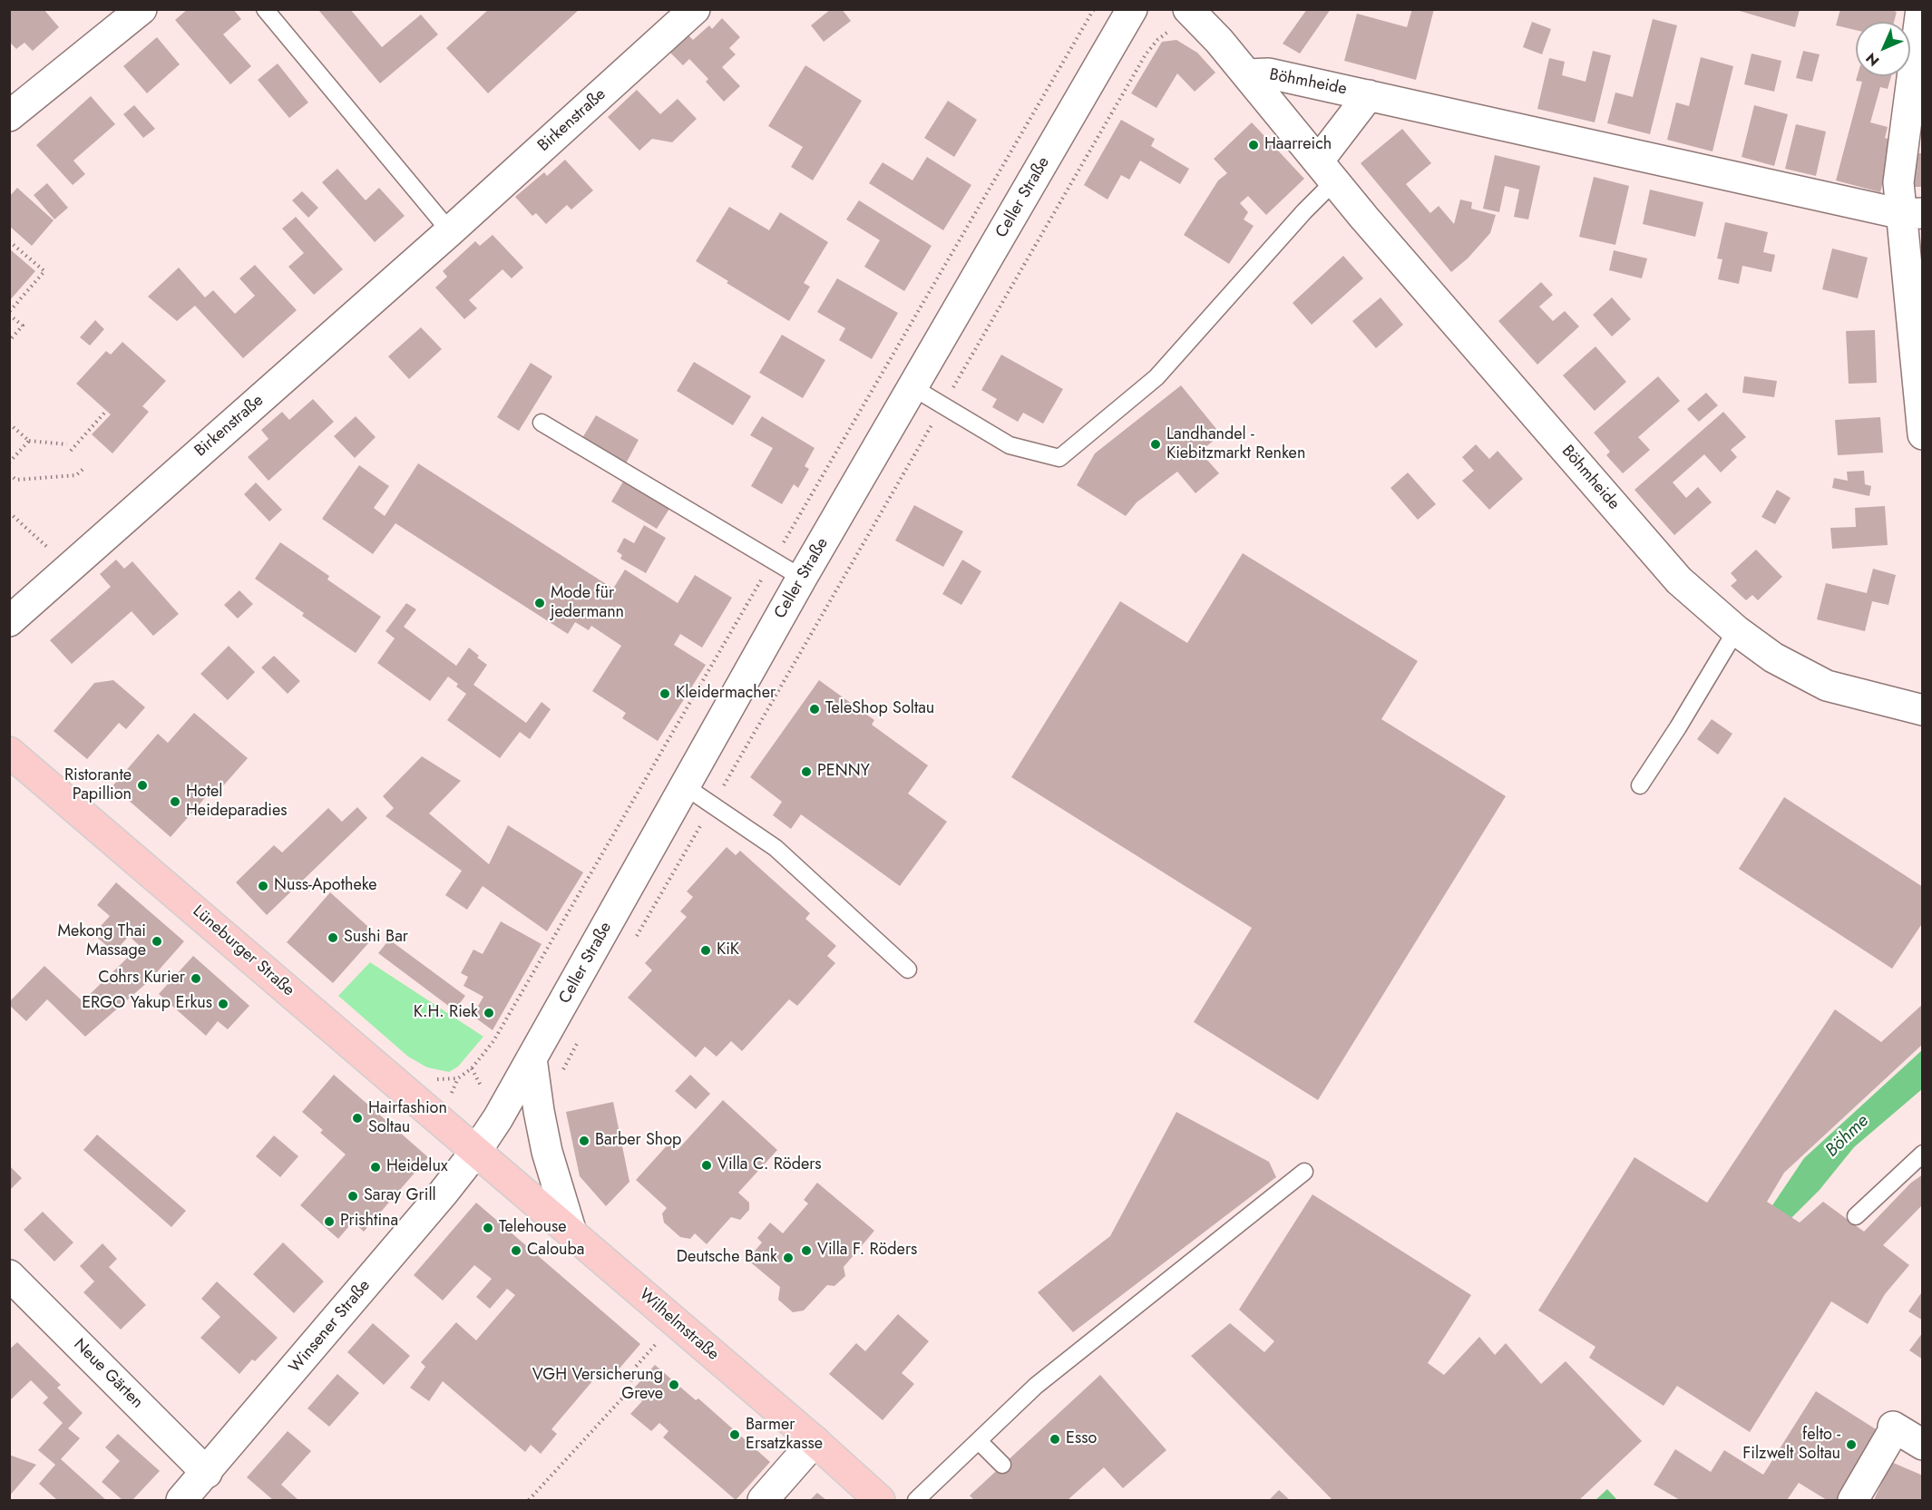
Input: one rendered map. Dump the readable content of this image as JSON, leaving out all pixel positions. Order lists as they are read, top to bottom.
{
  "streets": {
    "main road": ["Lüneburger Straße", "Wilhelmstraße"],
    "street": [
      "Böhmheide",
      "Birkenstraße",
      "Celler Straße",
      "Winsener Straße",
      "Neue Gärten"
    ]
  },
  "crossings": [
    ["Celler Straße", "Lüneburger Straße"],
    ["Celler Straße", "Wilhelmstraße"],
    ["Celler Straße", "Winsener Straße"],
    ["Lüneburger Straße", "Wilhelmstraße"],
    ["Lüneburger Straße", "Winsener Straße"],
    ["Wilhelmstraße", "Winsener Straße"],
    ["Winsener Straße", "Neue Gärten"]
  ],
  "water": ["Böhme"],
  "places": [
    "Haarreich",
    "Landhandel - Kiebitzmarkt Renken",
    "Mode für jedermann",
    "Kleidermacher",
    "TeleShop Soltau",
    "PENNY",
    "Ristorante Papillion",
    "Hotel Heideparadies",
    "Nuss-Apotheke",
    "Sushi Bar",
    "Mekong Thai Massage",
    "KiK",
    "Cohrs Kurier",
    "ERGO Yakup Erkus",
    "K.H. Riek",
    "Hairfashion Soltau",
    "Barber Shop",
    "Villa C. Röders",
    "Heidelux",
    "Saray Grill",
    "Prishtina",
    "Telehouse",
    "Calouba",
    "Villa F. Röders",
    "Deutsche Bank",
    "VGH Versicherung Greve",
    "Barmer Ersatzkasse",
    "Esso",
    "felto - Filzwelt Soltau"
  ],
  "north": "bottom left"
}
